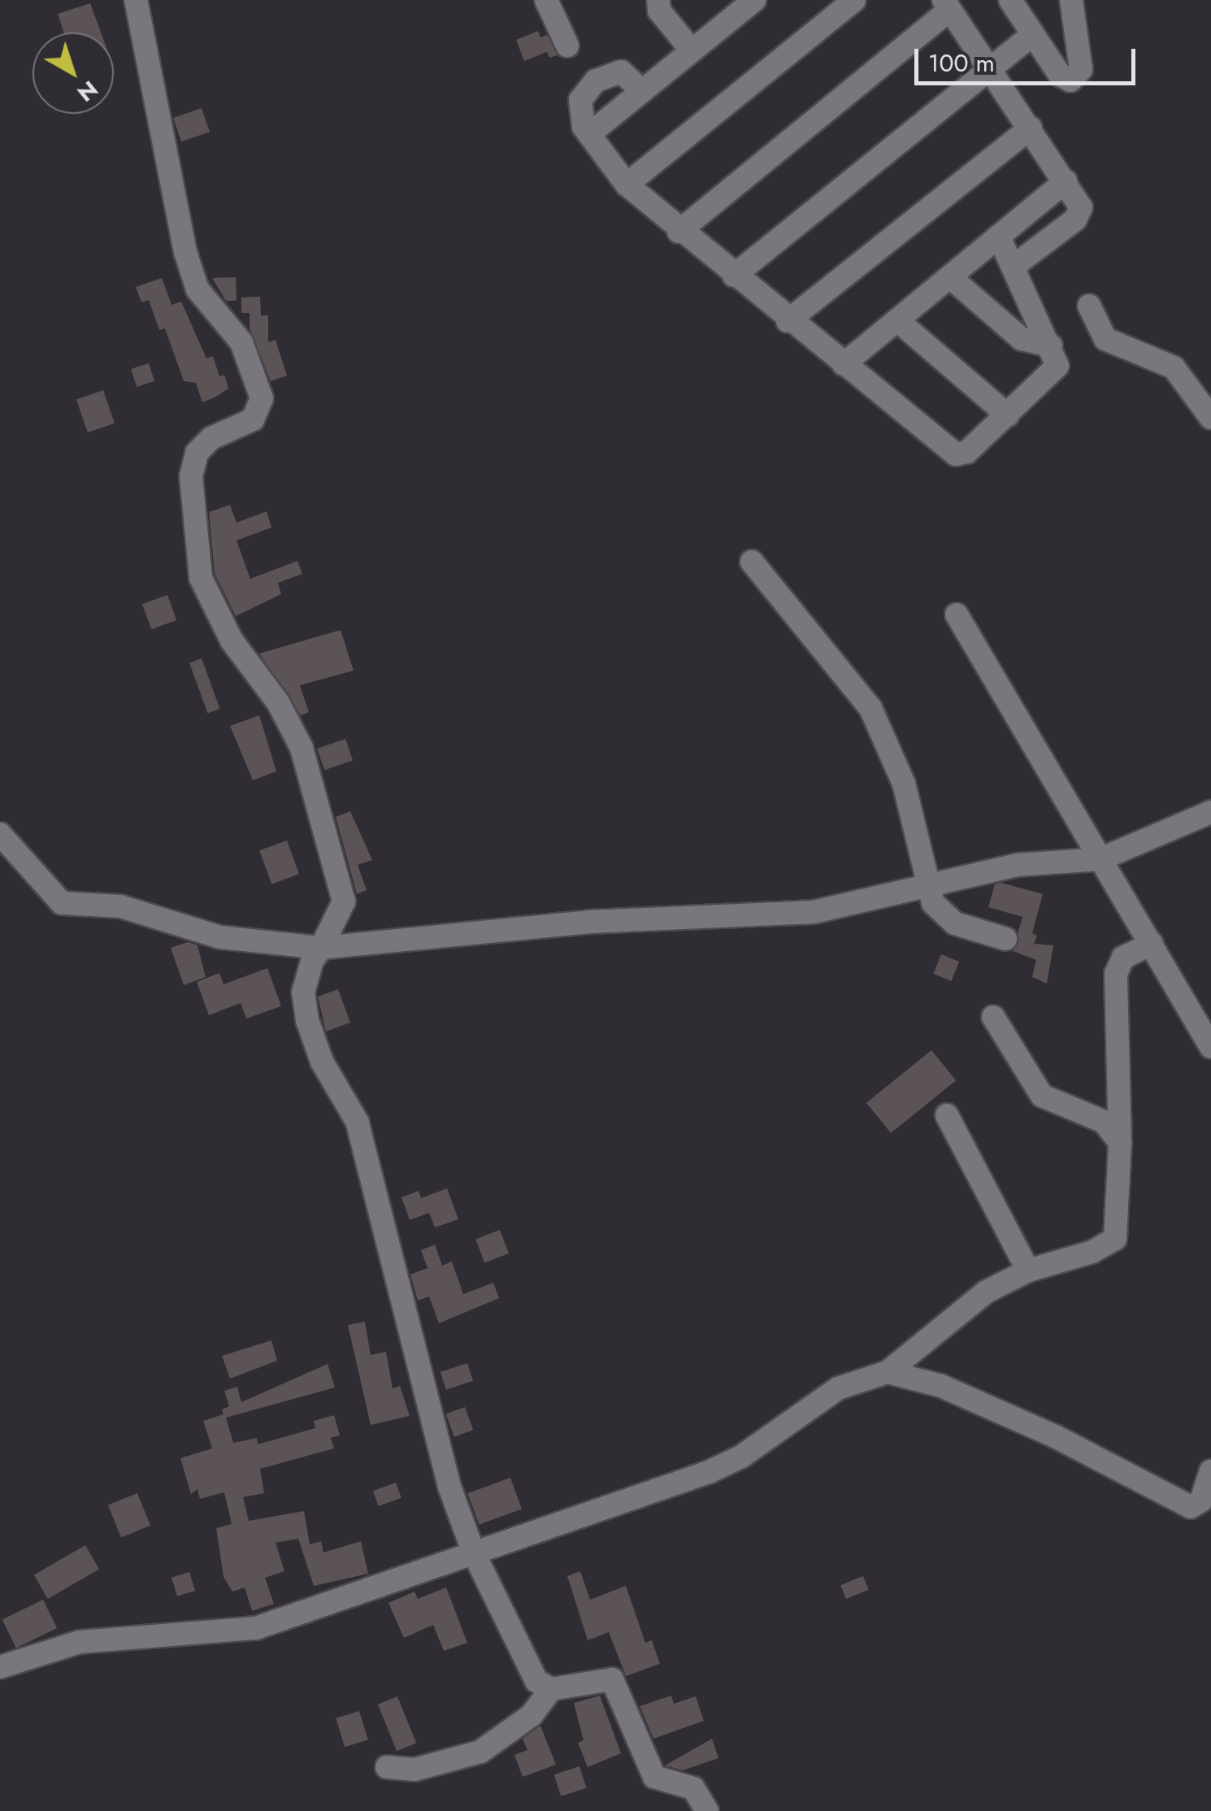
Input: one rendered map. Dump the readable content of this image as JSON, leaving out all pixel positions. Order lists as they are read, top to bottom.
{
  "scale_bar": "100 m",
  "north": "bottom right"
}
